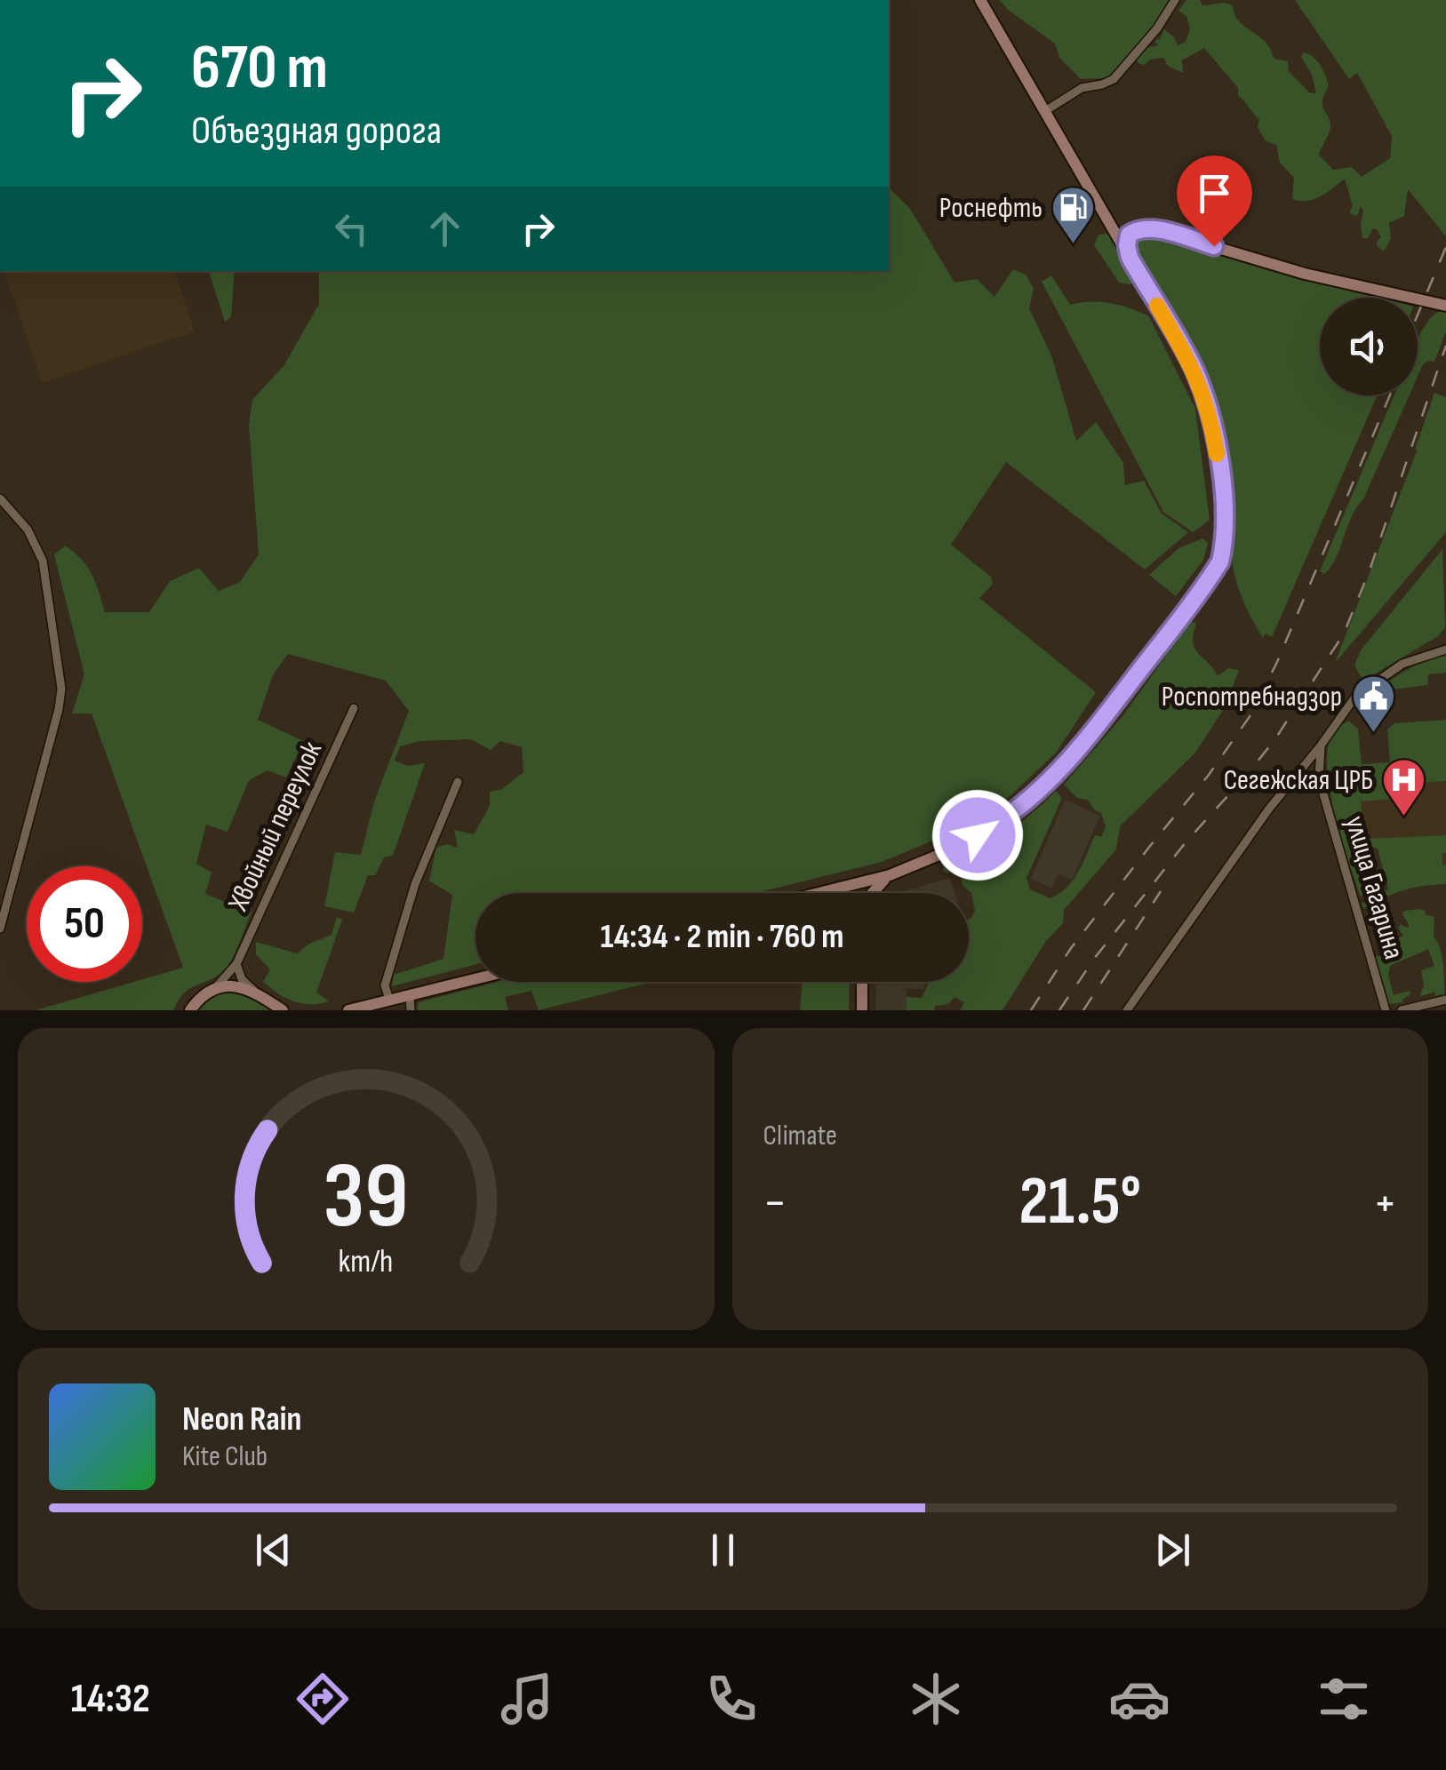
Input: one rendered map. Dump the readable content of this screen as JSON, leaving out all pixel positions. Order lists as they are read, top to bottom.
{
  "streets": {
    "street": ["Хвойный переулок", "улица Гагарина"]
  },
  "places": {
    "fuel station": ["Роснефть"],
    "public building": ["Роспотребнадзор"],
    "hospital": ["Сегежская ЦРБ"]
  },
  "page": {
    "turn": ["670 m", "Объездная дорога"],
    "limit": "50",
    "trip": "14:34 · 2 min · 760 m",
    "tile": "Climate",
    "heat": ["−", "21.5°", "+"],
    "song": ["Neon Rain", "Kite Club"],
    "tabs": "14:32",
    "gauge": ["39", "km/h"]
  }
}
